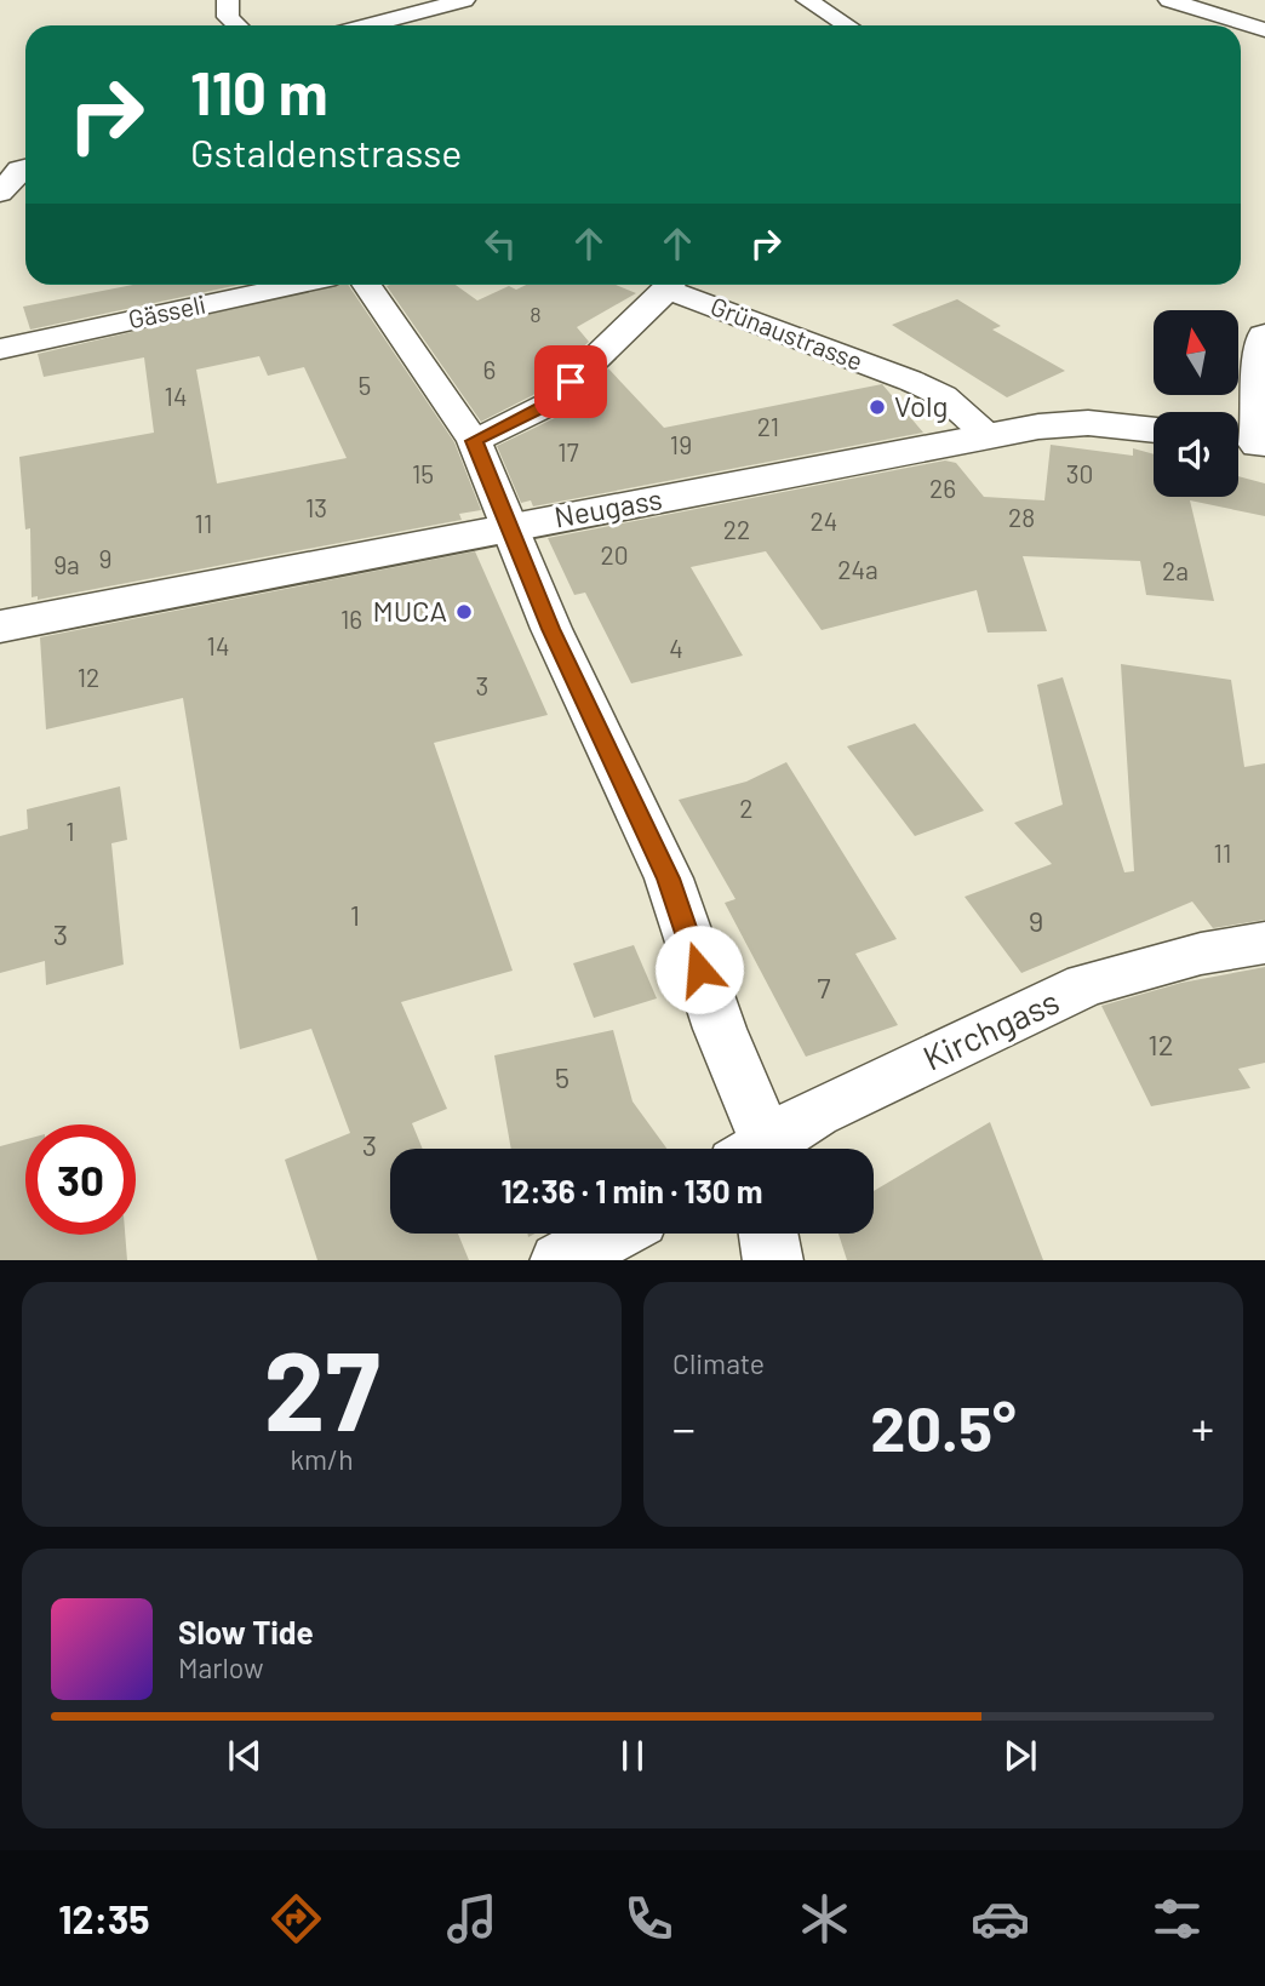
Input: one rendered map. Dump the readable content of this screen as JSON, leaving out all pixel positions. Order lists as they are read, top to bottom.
{
  "streets": {
    "main road": ["Neugass"],
    "street": ["Gässeli", "Grünaustrasse", "Kirchgass"]
  },
  "crossings": [
    ["Grünaustrasse", "Neugass"]
  ],
  "places": ["Volg", "MUCA"],
  "house_numbers": [
    "8",
    "6",
    "5",
    "14",
    "21",
    "19",
    "17",
    "15",
    "30",
    "26",
    "13",
    "28",
    "24",
    "11",
    "22",
    "20",
    "9",
    "9a",
    "24a",
    "2a",
    "16",
    "14",
    "4",
    "12",
    "3",
    "2",
    "1",
    "11",
    "1",
    "9",
    "3",
    "7",
    "12",
    "5",
    "3"
  ],
  "north": "top",
  "page": {
    "turn": ["110 m", "Gstaldenstrasse"],
    "limit": "30",
    "trip": "12:36 · 1 min · 130 m",
    "tile": [
      ["27", "km/h"],
      "Climate"
    ],
    "heat": ["−", "20.5°", "+"],
    "song": ["Slow Tide", "Marlow"],
    "tabs": "12:35"
  }
}
